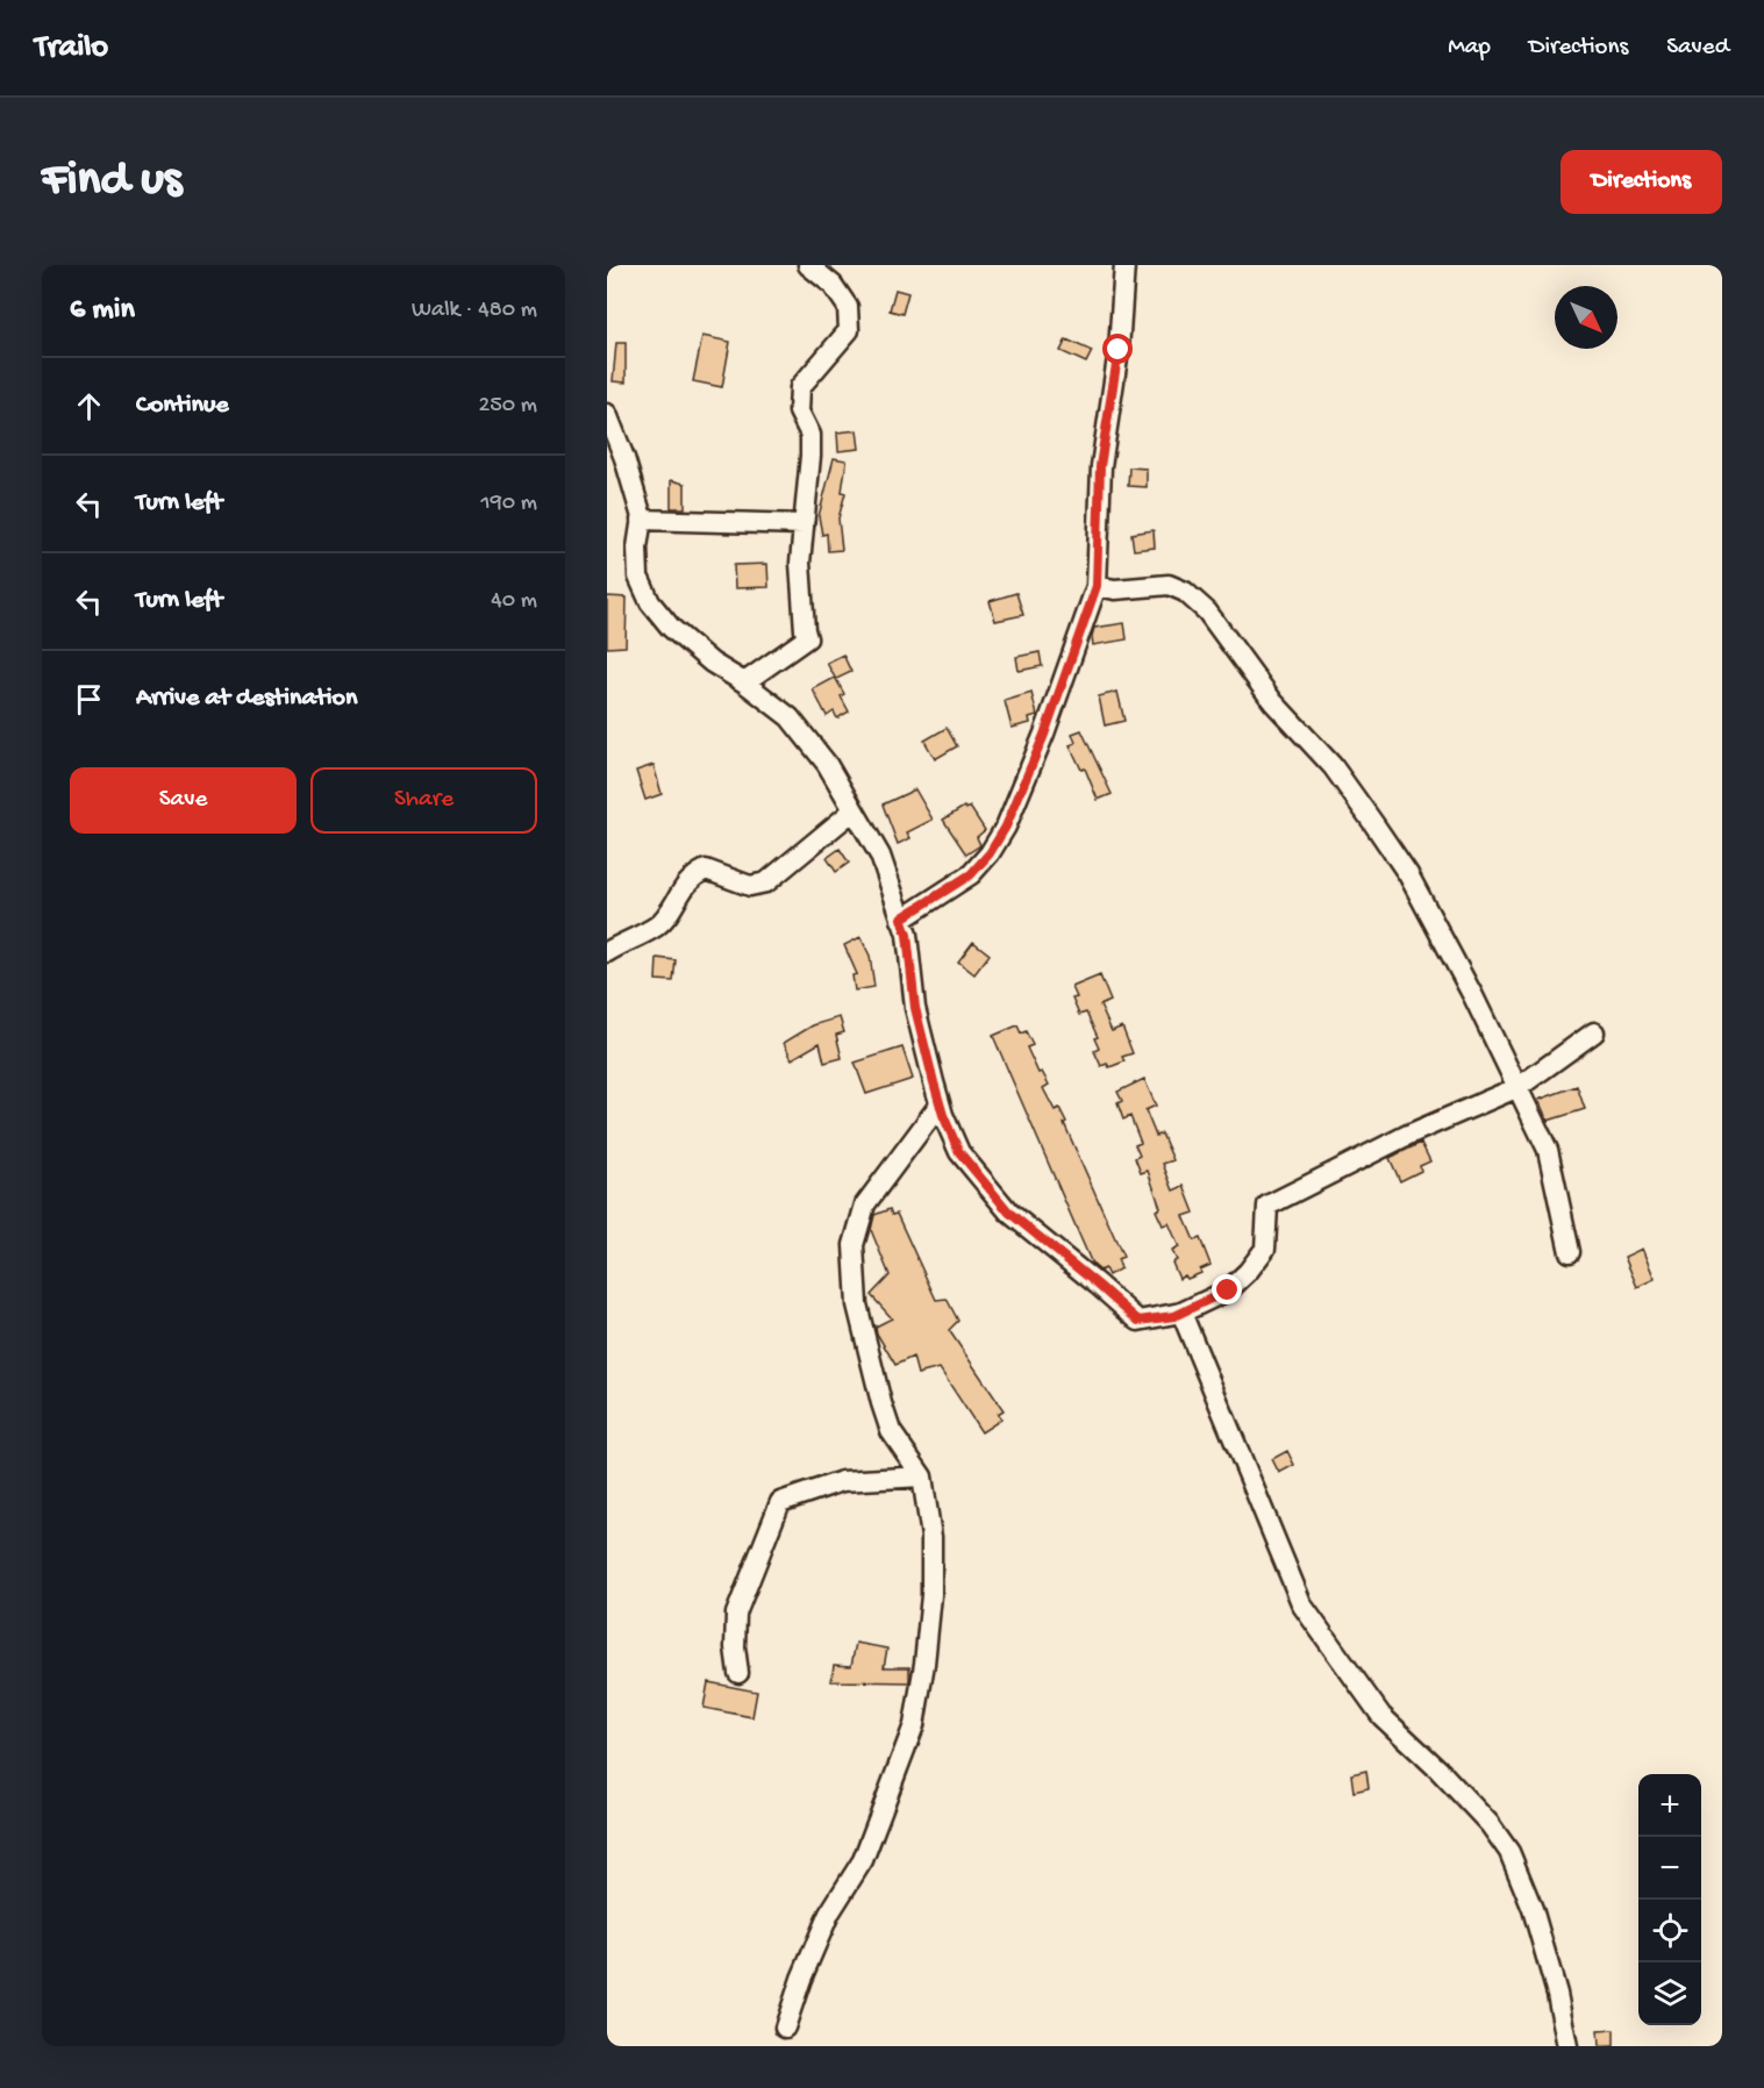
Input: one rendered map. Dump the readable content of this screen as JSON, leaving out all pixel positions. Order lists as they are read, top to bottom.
{
  "north": "bottom right",
  "page": {
    "header": "Trailo",
    "nav": ["Map", "Directions", "Saved"],
    "buttons": [
      "Directions",
      ["Save", "Share"]
    ],
    "title": "Find us",
    "heading": ["6 min", "Walk · 480 m"],
    "list": [
      ["Continue", "250 m"],
      ["Turn left", "190 m"],
      ["Turn left", "40 m"],
      "Arrive at destination"
    ],
    "map_buttons": ["+", "−"]
  }
}
